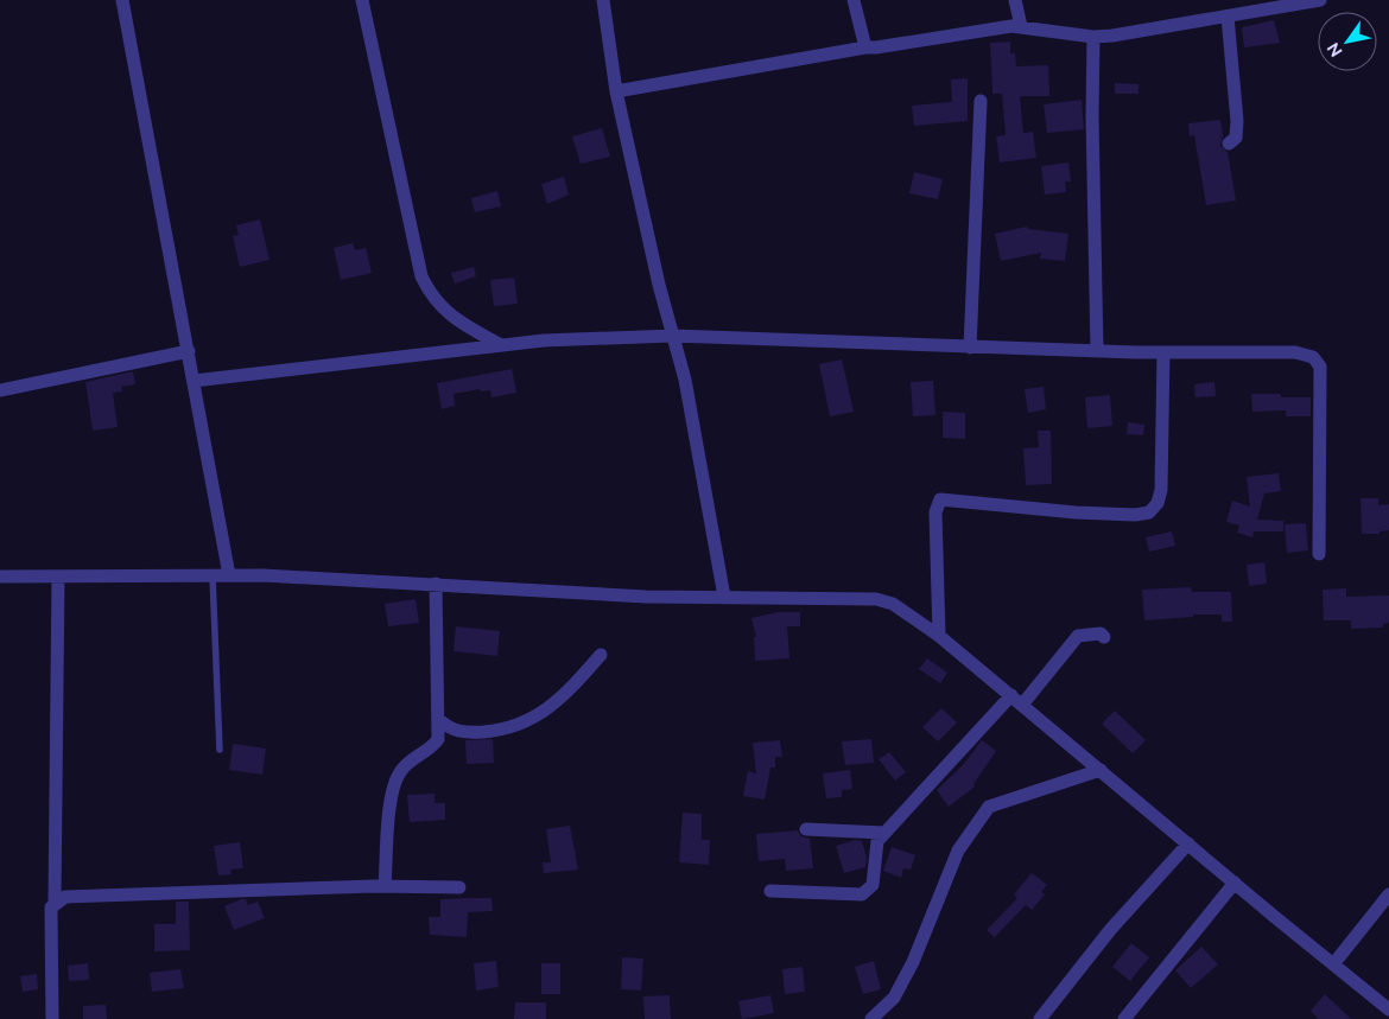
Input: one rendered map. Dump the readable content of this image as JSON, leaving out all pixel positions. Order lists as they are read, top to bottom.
{
  "north": "bottom left"
}
